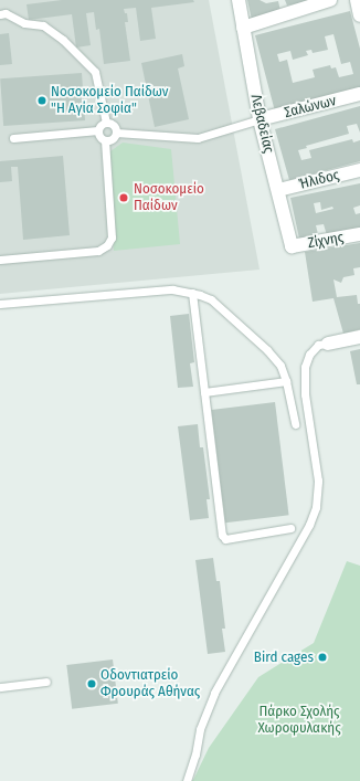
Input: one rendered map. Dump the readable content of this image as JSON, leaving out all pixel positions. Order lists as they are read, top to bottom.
{
  "streets": {
    "street": [
      "Σαλώνων",
      "Λεβαδείας",
      "Ήλιδος",
      "Ζίχνης"
    ]
  },
  "crossings": [
    ["Σαλώνων", "Λεβαδείας"],
    ["Λεβαδείας", "Ήλιδος"],
    ["Λεβαδείας", "Ζίχνης"]
  ],
  "parks": ["Πάρκο Σχολής Χωροφυλακής"],
  "places": [
    "Νοσοκομείο Παίδων \"Η Αγία Σοφία\"",
    "Νοσοκομείο Παίδων",
    "Bird cages",
    "Οδοντιατρείο Φρουράς Αθήνας"
  ]
}
